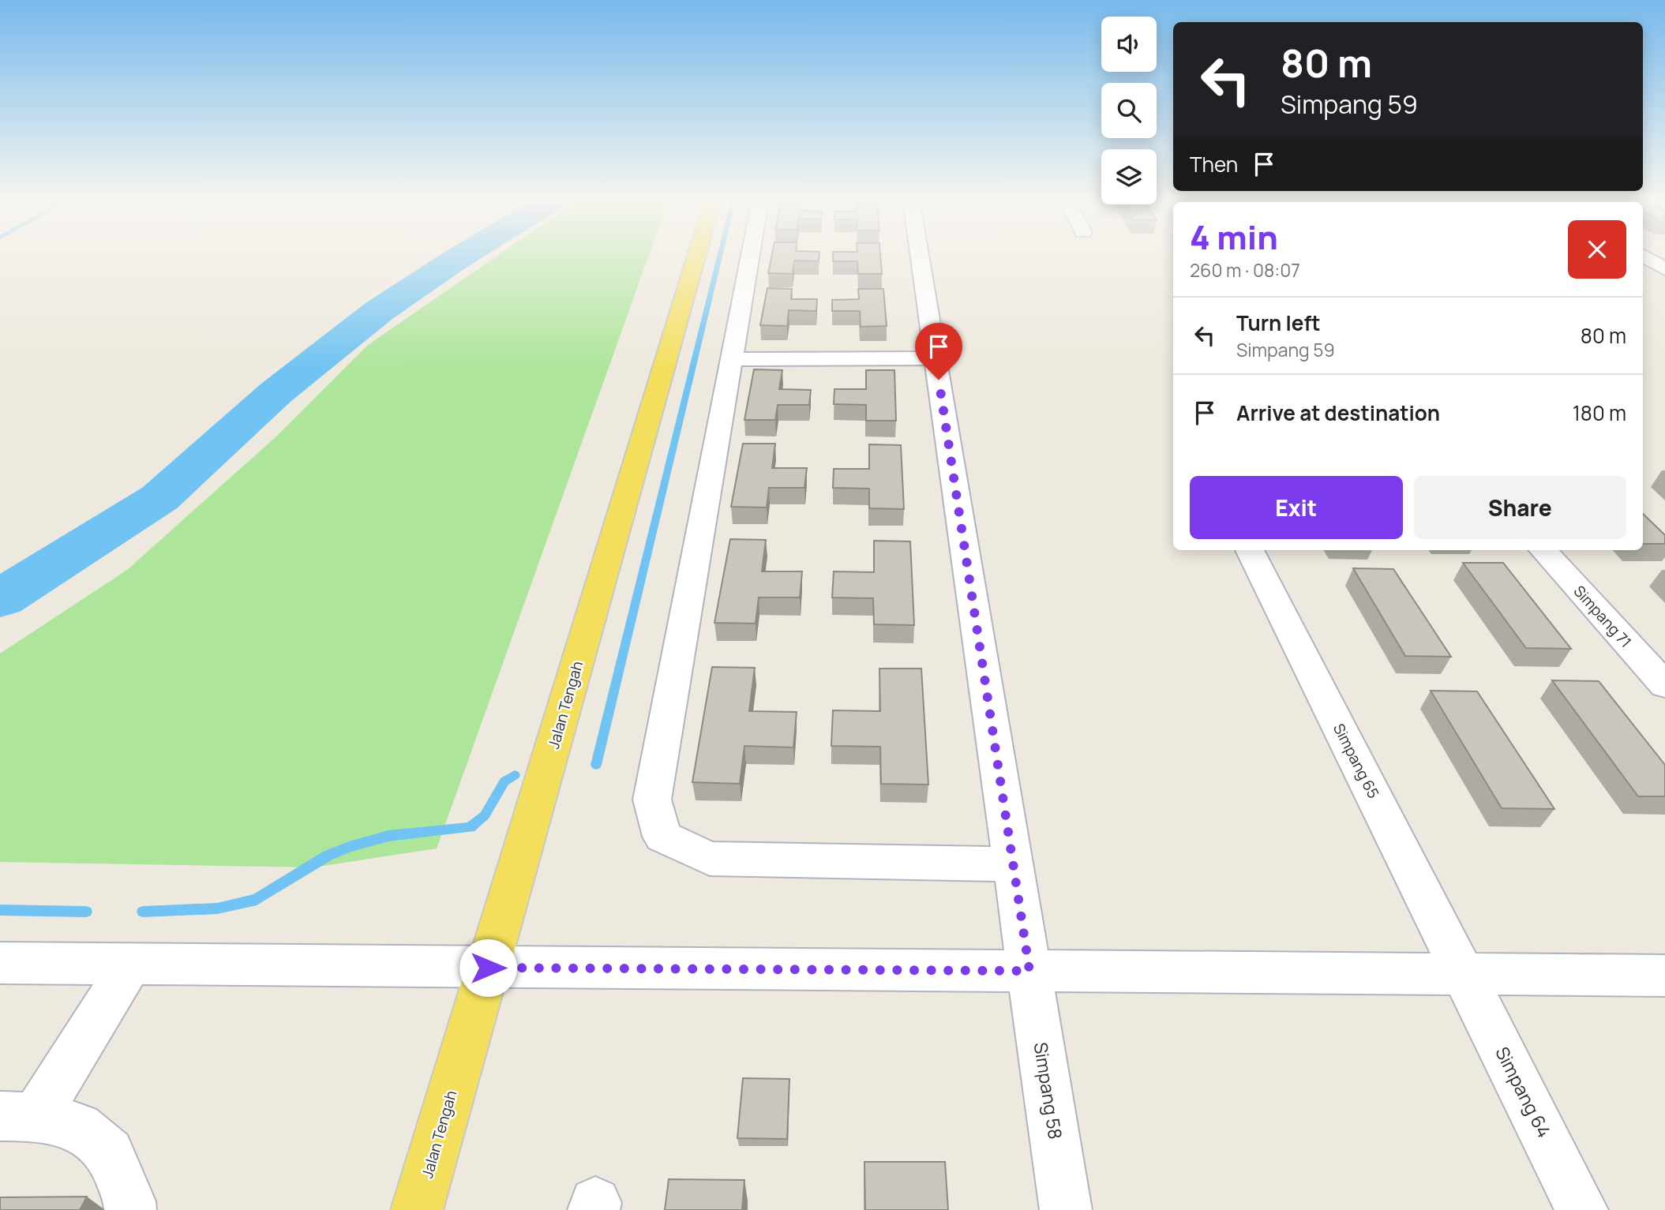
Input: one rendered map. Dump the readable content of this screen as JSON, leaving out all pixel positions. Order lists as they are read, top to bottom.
{
  "streets": {
    "main road": ["Jalan Tengah"],
    "street": [
      "Simpang 71",
      "Simpang 65",
      "Simpang 58",
      "Simpang 64"
    ]
  },
  "crossings": [
    ["Simpang 65", "Simpang 64"]
  ],
  "page": {
    "turn": ["80 m", "Simpang 59"],
    "then": "Then",
    "heading": ["4 min", "260 m · 08:07"],
    "list": [
      {
        "name": "Turn left",
        "note": "Simpang 59",
        "value": "80 m"
      },
      {
        "name": "Arrive at destination",
        "value": "180 m"
      }
    ],
    "buttons": ["Exit", "Share"]
  }
}
